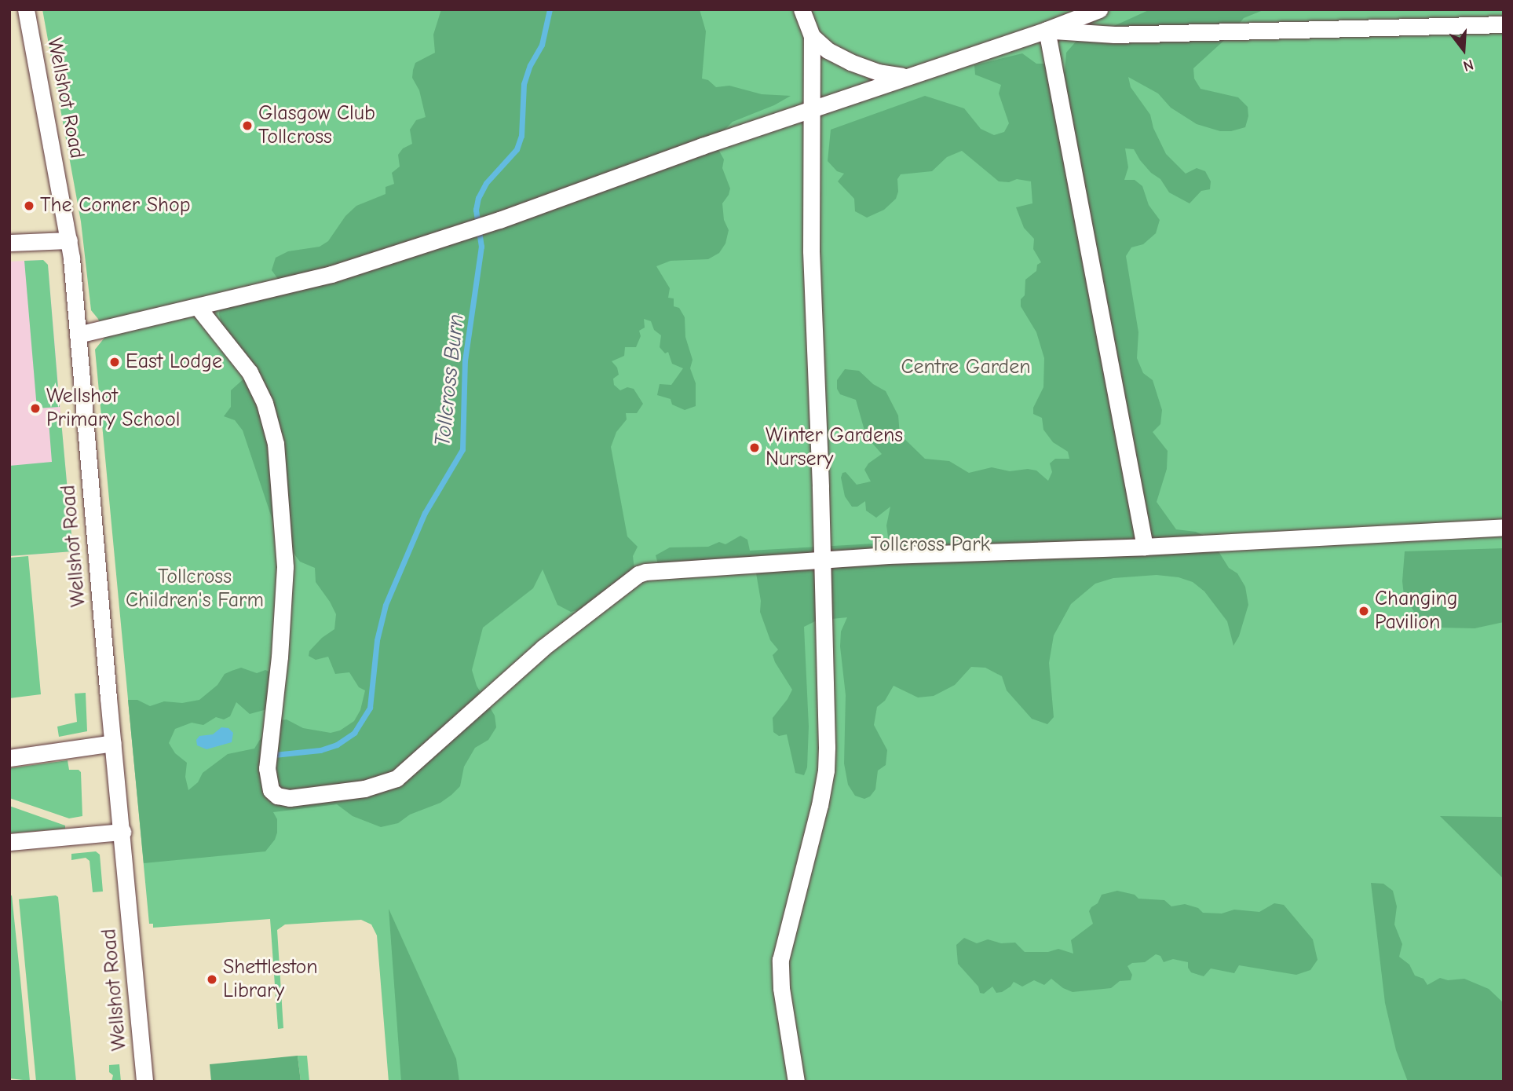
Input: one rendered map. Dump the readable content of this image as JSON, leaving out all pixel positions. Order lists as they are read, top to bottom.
{
  "streets": {
    "street": ["Wellshot Road"]
  },
  "water": ["Tollcross Burn"],
  "parks": ["Centre Garden", "Tollcross Park", "Tollcross Children's Farm"],
  "places": [
    "Glasgow Club Tollcross",
    "The Corner Shop",
    "East Lodge",
    "Wellshot Primary School",
    "Winter Gardens Nursery",
    "Changing Pavilion",
    "Shettleston Library"
  ],
  "north": "bottom"
}
